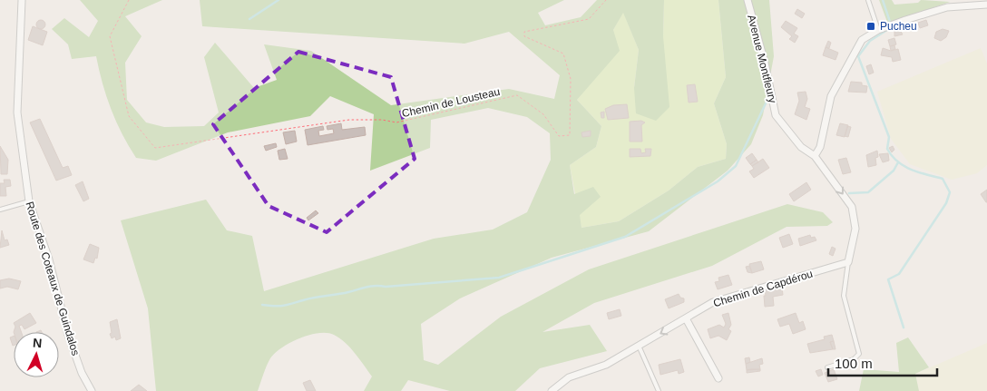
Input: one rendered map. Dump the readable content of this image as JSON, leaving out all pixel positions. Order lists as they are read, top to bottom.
{
  "streets": {
    "street": ["Avenue Montfleury", "Route des Coteaux de Guindalos", "Chemin de Capdérou"],
    "path": ["Chemin de Lousteau"]
  },
  "places": {
    "transit": ["Pucheu"]
  },
  "scale_bar": "100 m",
  "north": "top"
}
